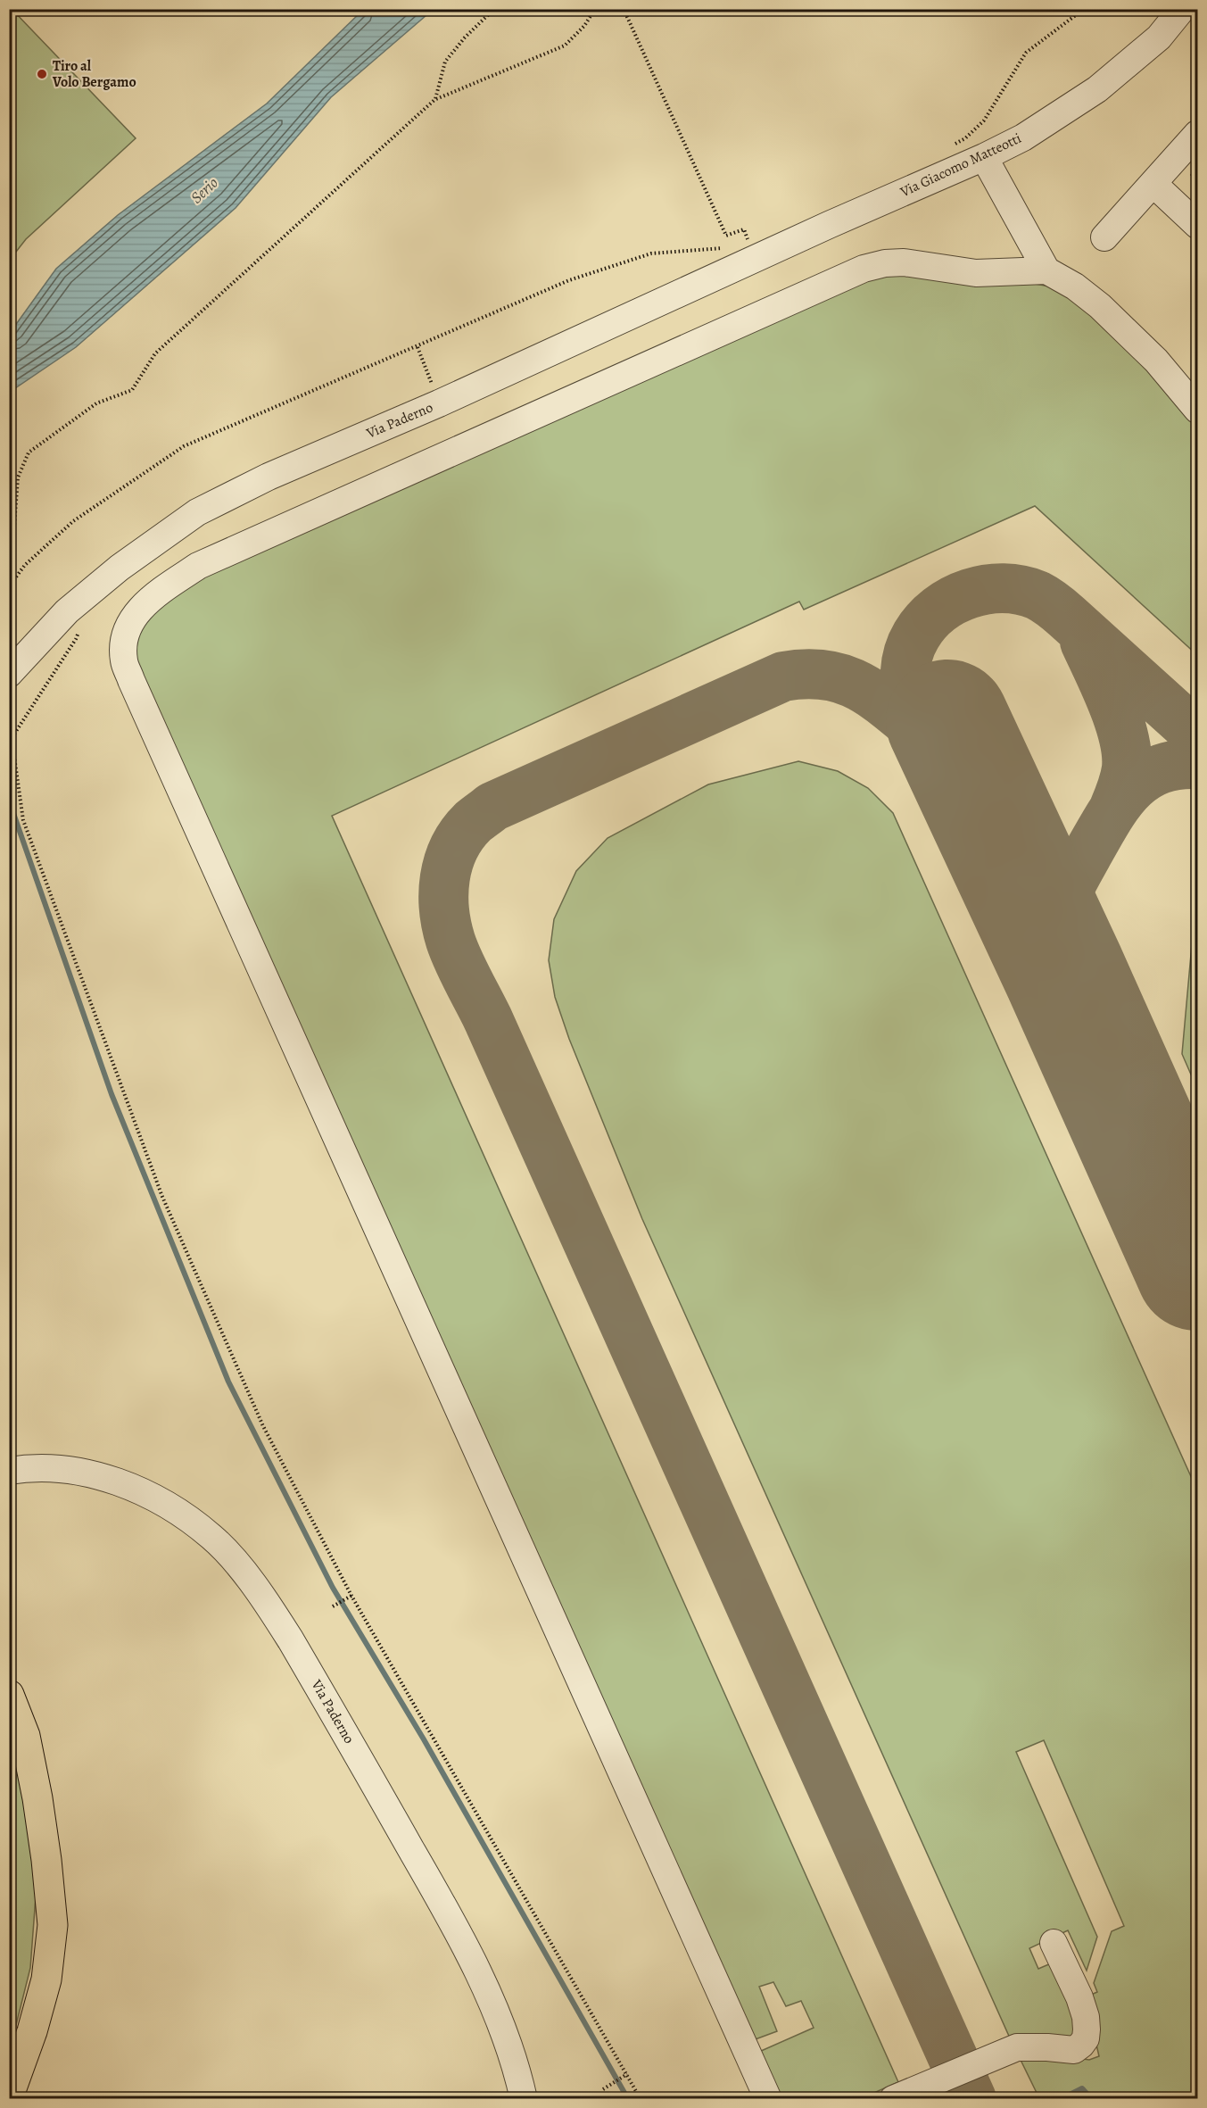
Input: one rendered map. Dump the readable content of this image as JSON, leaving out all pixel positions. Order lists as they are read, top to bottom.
{
  "streets": {
    "street": ["Via Giacomo Matteotti", "Via Paderno"]
  },
  "crossings": [
    ["Via Giacomo Matteotti", "Via Paderno"]
  ],
  "water": ["Serio"],
  "places": ["Tiro al Volo Bergamo"]
}
